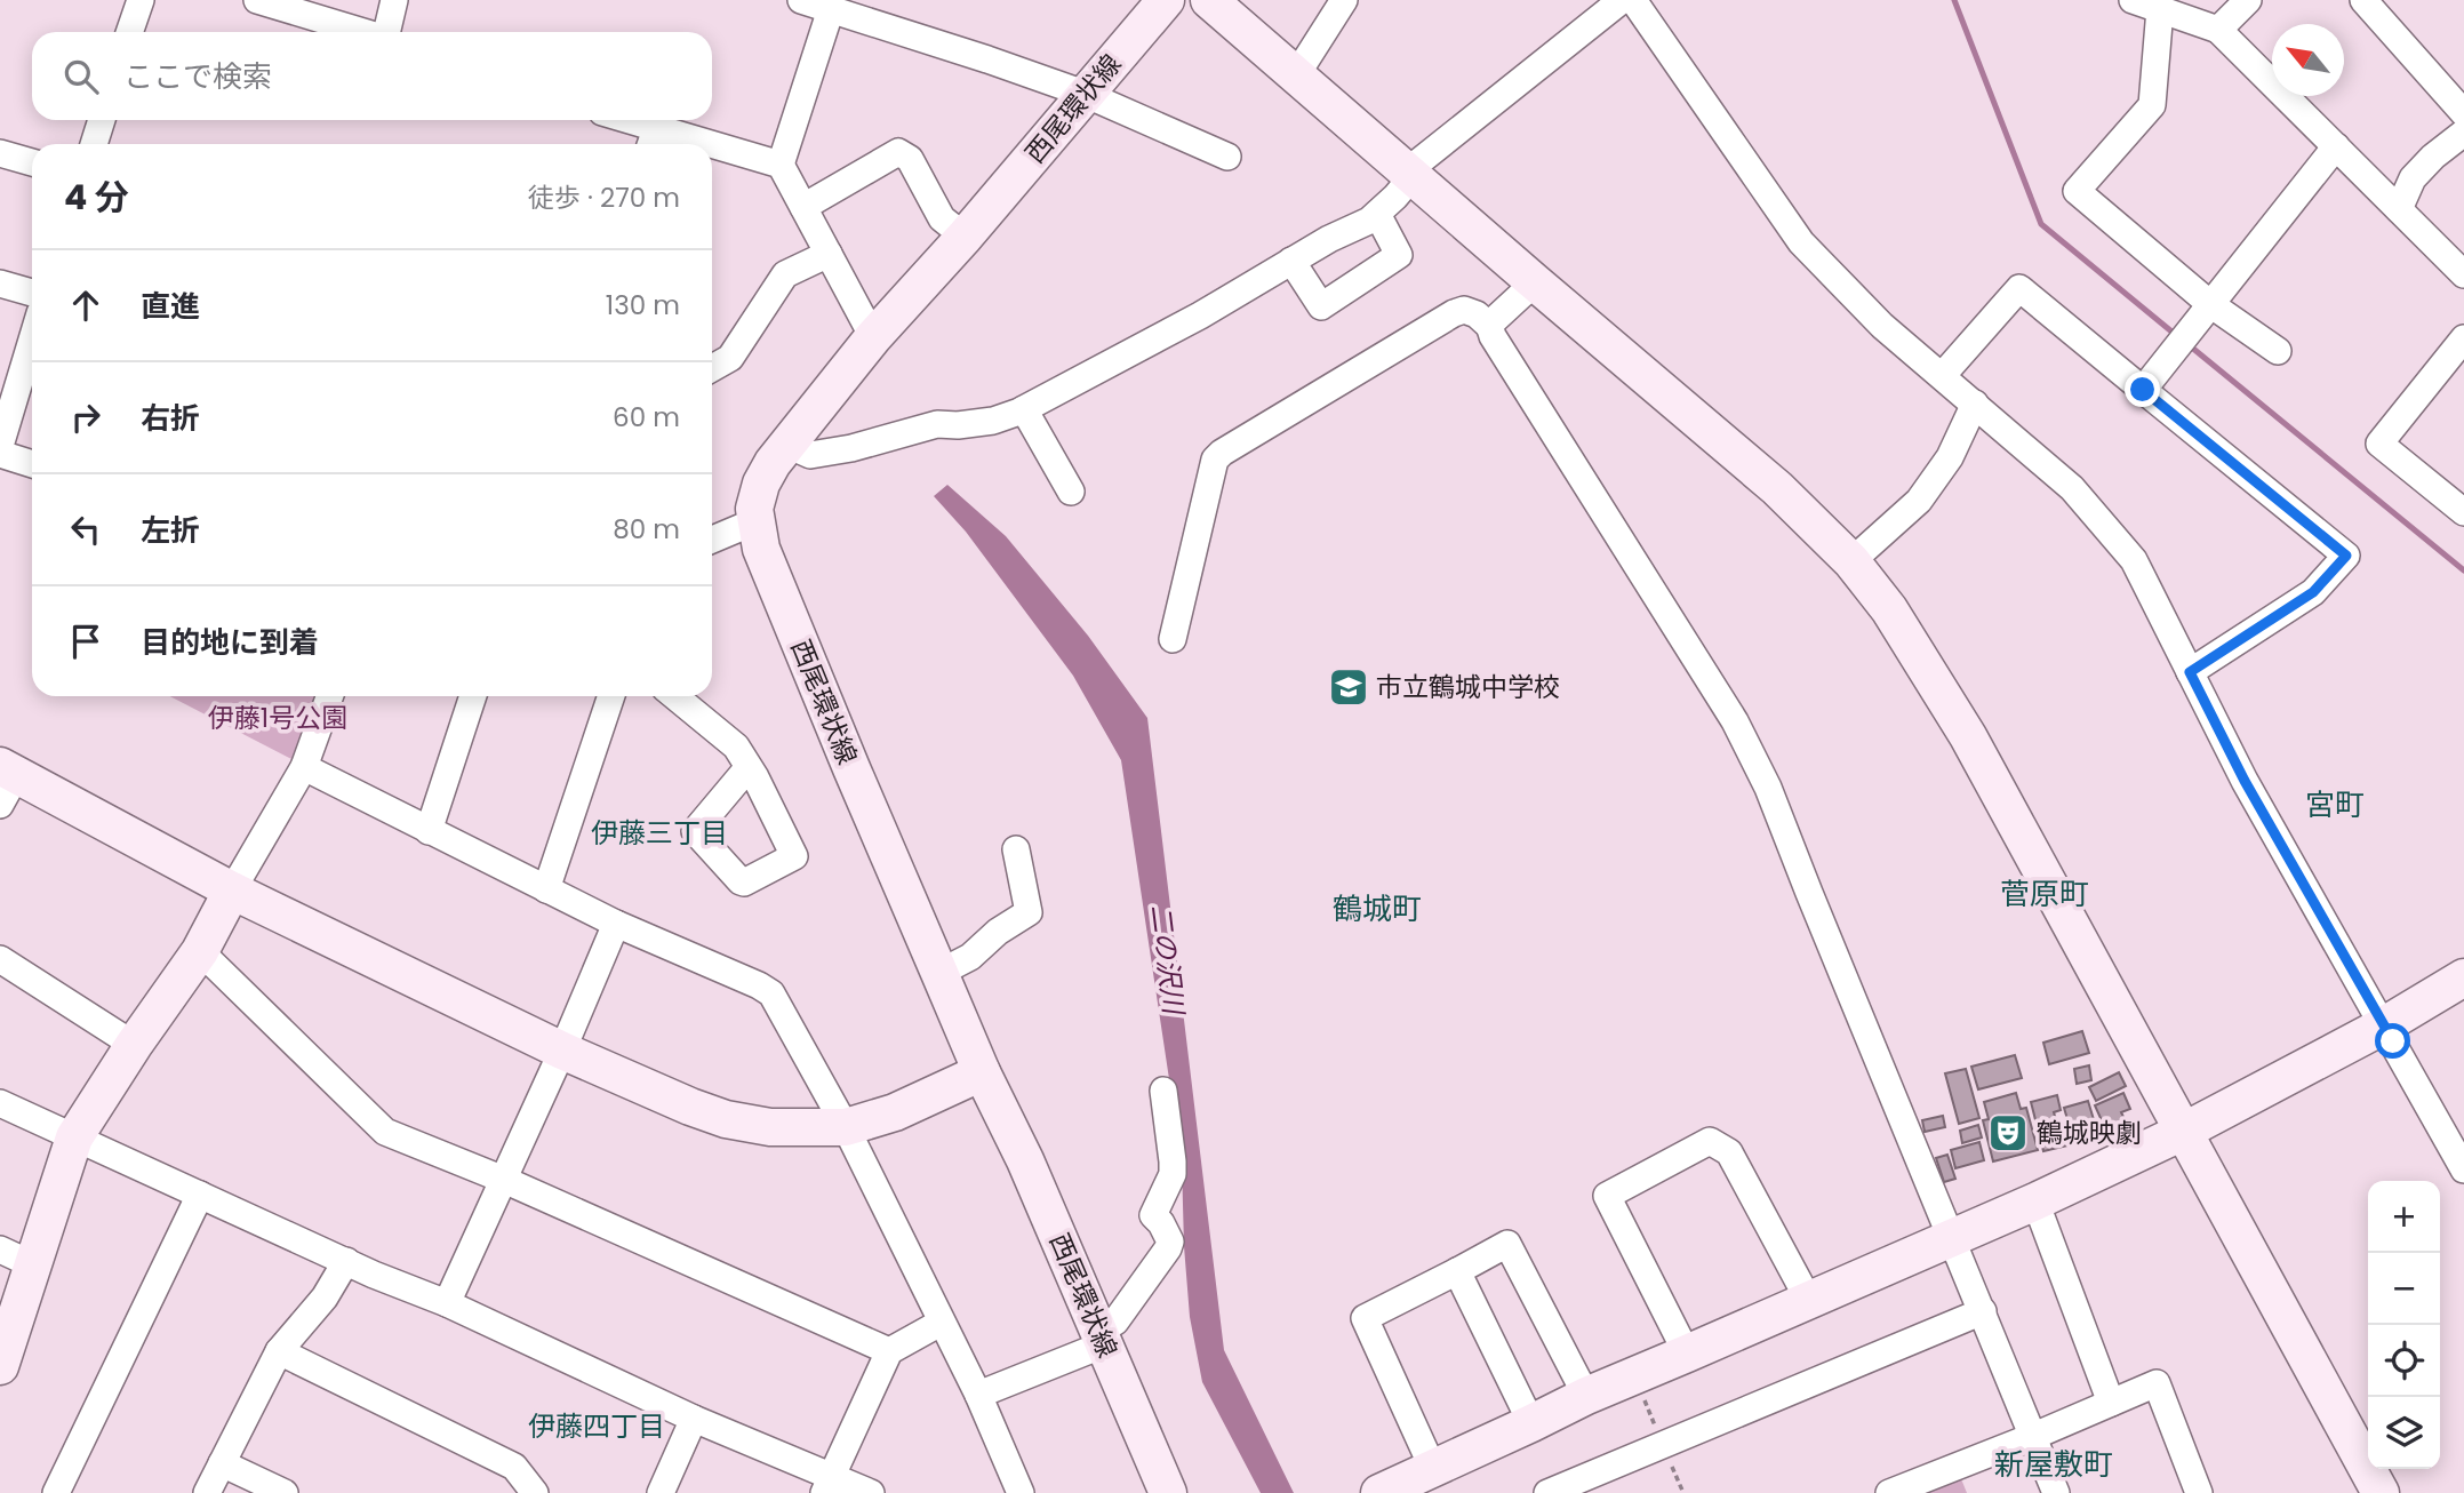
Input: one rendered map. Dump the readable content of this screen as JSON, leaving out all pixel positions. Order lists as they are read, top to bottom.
{
  "streets": {
    "street": ["西尾環状線"]
  },
  "districts": [
    "宮町",
    "伊藤三丁目",
    "菅原町",
    "鶴城町",
    "伊藤四丁目",
    "新屋敷町"
  ],
  "water": ["二の沢川"],
  "parks": ["伊藤1号公園"],
  "places": {
    "school or university": ["市立鶴城中学校"],
    "theatre": ["鶴城映劇"]
  },
  "north": "top left",
  "page": {
    "search": "ここで検索",
    "heading": ["4 分", "徒歩 · 270 m"],
    "list": [
      ["直進", "130 m"],
      ["右折", "60 m"],
      ["左折", "80 m"],
      "目的地に到着"
    ],
    "map_buttons": ["+", "−"]
  }
}
